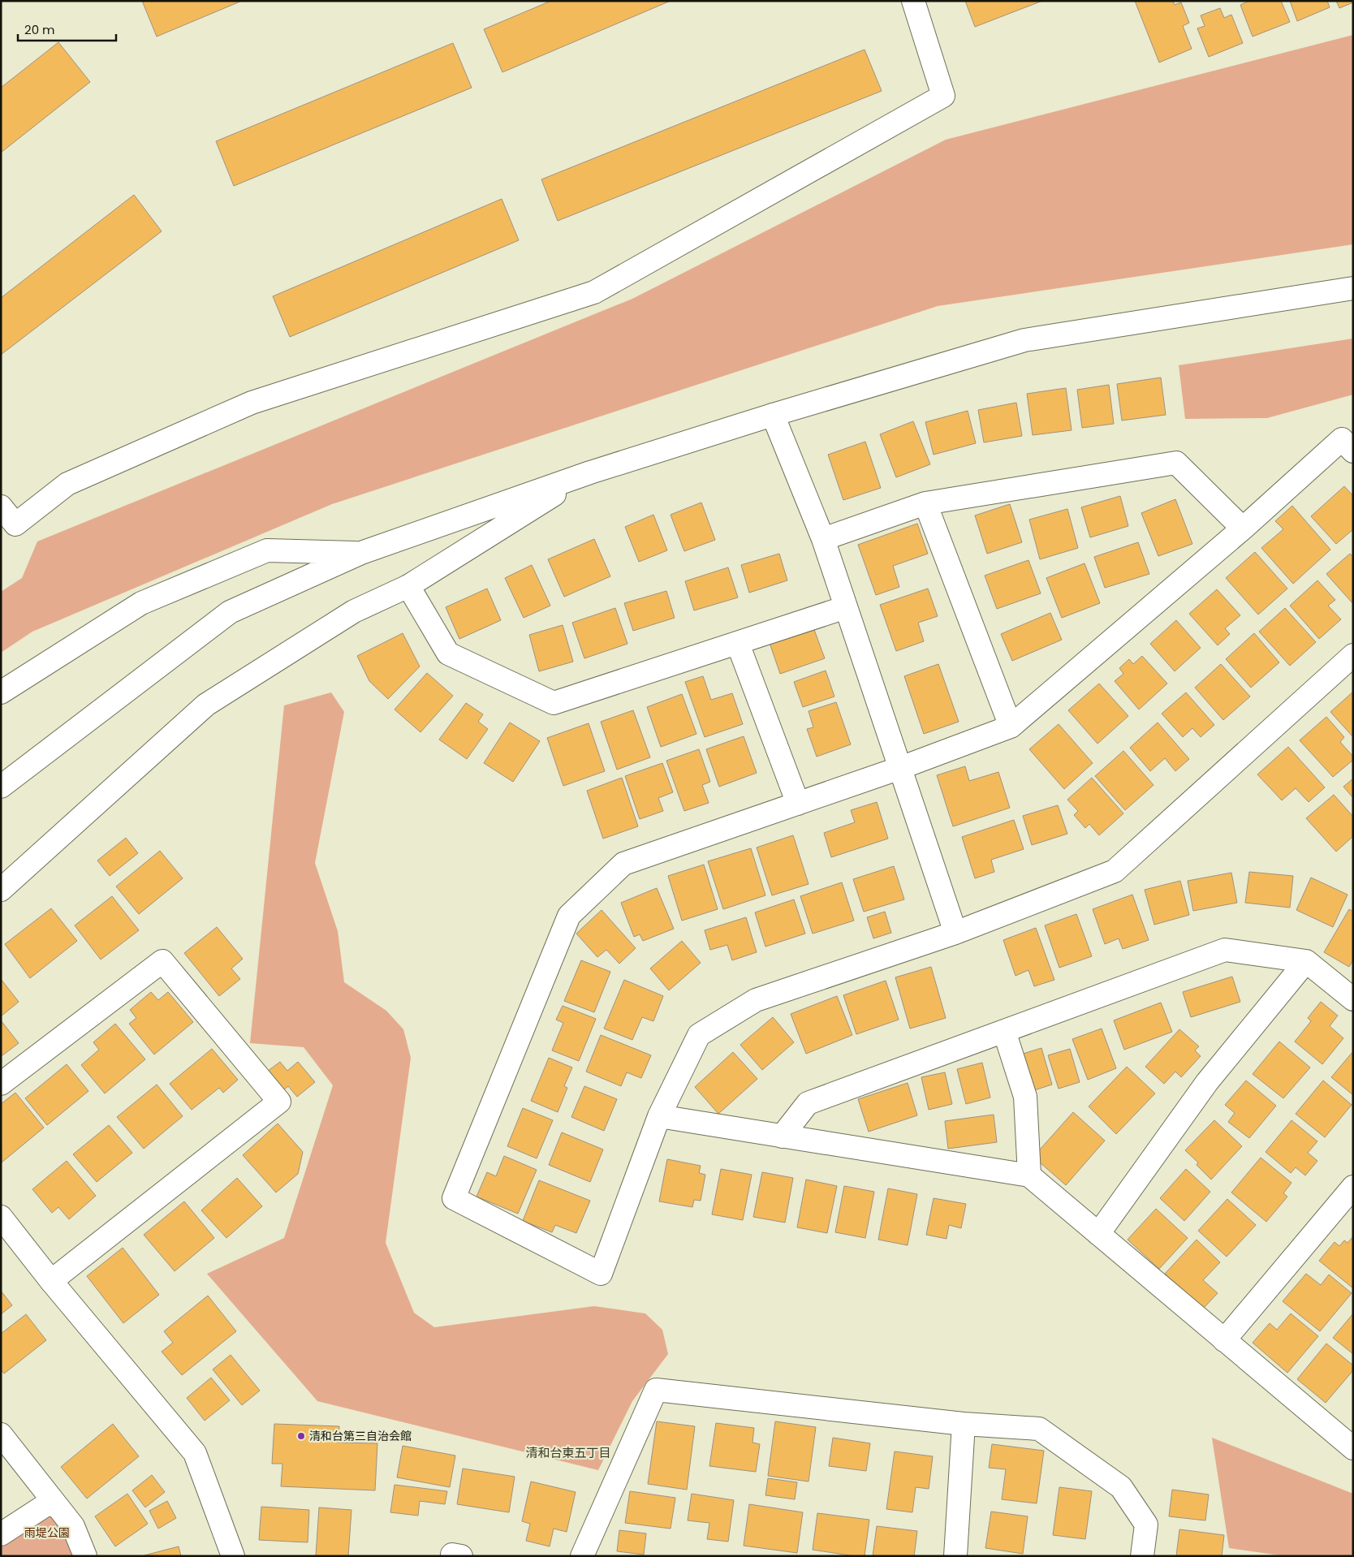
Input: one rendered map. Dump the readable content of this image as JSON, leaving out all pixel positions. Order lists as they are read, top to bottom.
{
  "districts": ["清和台東五丁目"],
  "parks": ["雨堤公園"],
  "places": ["清和台第三自治会館"],
  "scale_bar": "20 m"
}
